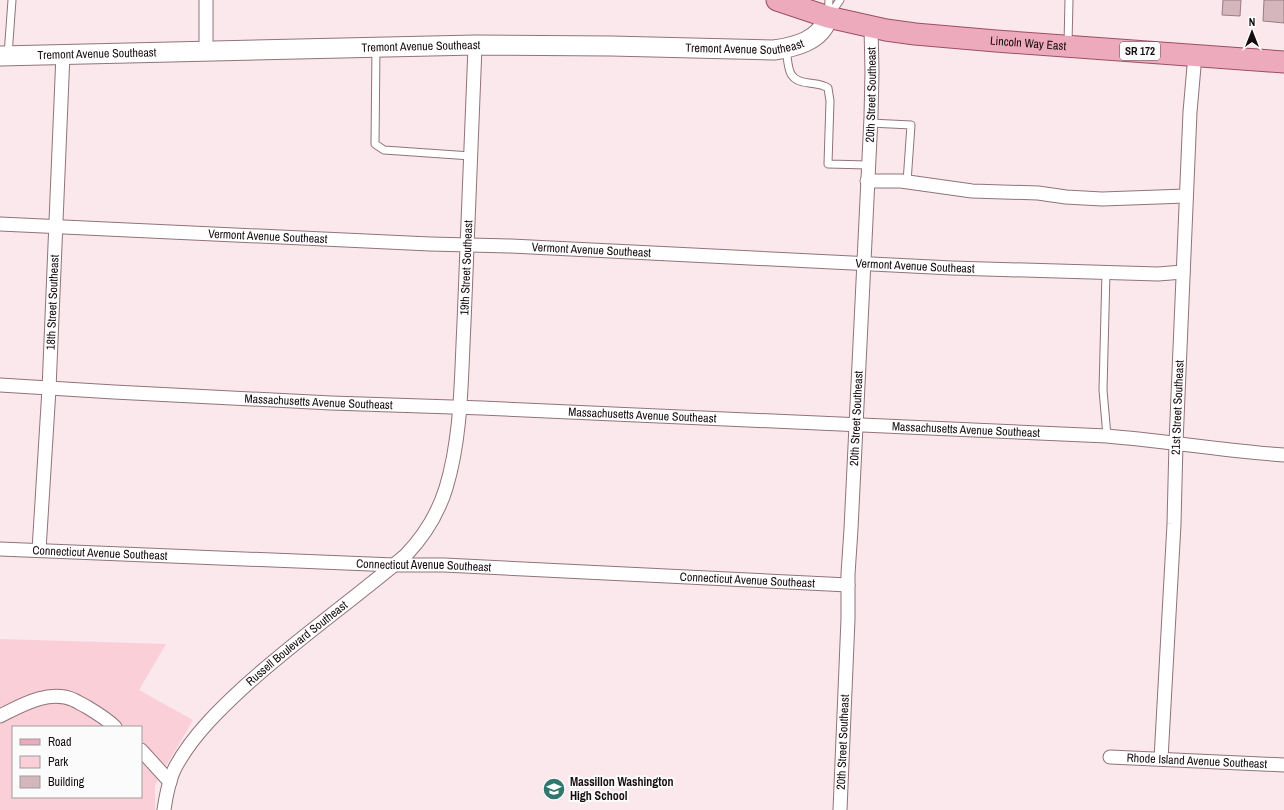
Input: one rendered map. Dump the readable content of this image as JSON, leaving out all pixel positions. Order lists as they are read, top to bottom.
{
  "streets": {
    "main road": ["Lincoln Way East", "SR 172"],
    "street": [
      "Tremont Avenue Southeast",
      "20th Street Southeast",
      "Vermont Avenue Southeast",
      "19th Street Southeast",
      "18th Street Southeast",
      "Massachusetts Avenue Southeast",
      "21st Street Southeast",
      "Connecticut Avenue Southeast",
      "Russell Boulevard Southeast",
      "Rhode Island Avenue Southeast"
    ]
  },
  "crossings": [
    ["Lincoln Way East", "Tremont Avenue Southeast"],
    ["Lincoln Way East", "20th Street Southeast"],
    ["Lincoln Way East", "21st Street Southeast"],
    ["Tremont Avenue Southeast", "19th Street Southeast"],
    ["Tremont Avenue Southeast", "18th Street Southeast"],
    ["20th Street Southeast", "Vermont Avenue Southeast"],
    ["20th Street Southeast", "Massachusetts Avenue Southeast"],
    ["20th Street Southeast", "Connecticut Avenue Southeast"],
    ["Vermont Avenue Southeast", "19th Street Southeast"],
    ["Vermont Avenue Southeast", "18th Street Southeast"],
    ["Vermont Avenue Southeast", "21st Street Southeast"],
    ["19th Street Southeast", "Massachusetts Avenue Southeast"],
    ["19th Street Southeast", "Russell Boulevard Southeast"],
    ["18th Street Southeast", "Massachusetts Avenue Southeast"],
    ["18th Street Southeast", "Connecticut Avenue Southeast"],
    ["Massachusetts Avenue Southeast", "21st Street Southeast"],
    ["21st Street Southeast", "Rhode Island Avenue Southeast"],
    ["Connecticut Avenue Southeast", "Russell Boulevard Southeast"]
  ],
  "places": {
    "school or university": ["Massillon Washington High School"]
  },
  "legend": ["Road", "Park", "Building"],
  "north": "top"
}
